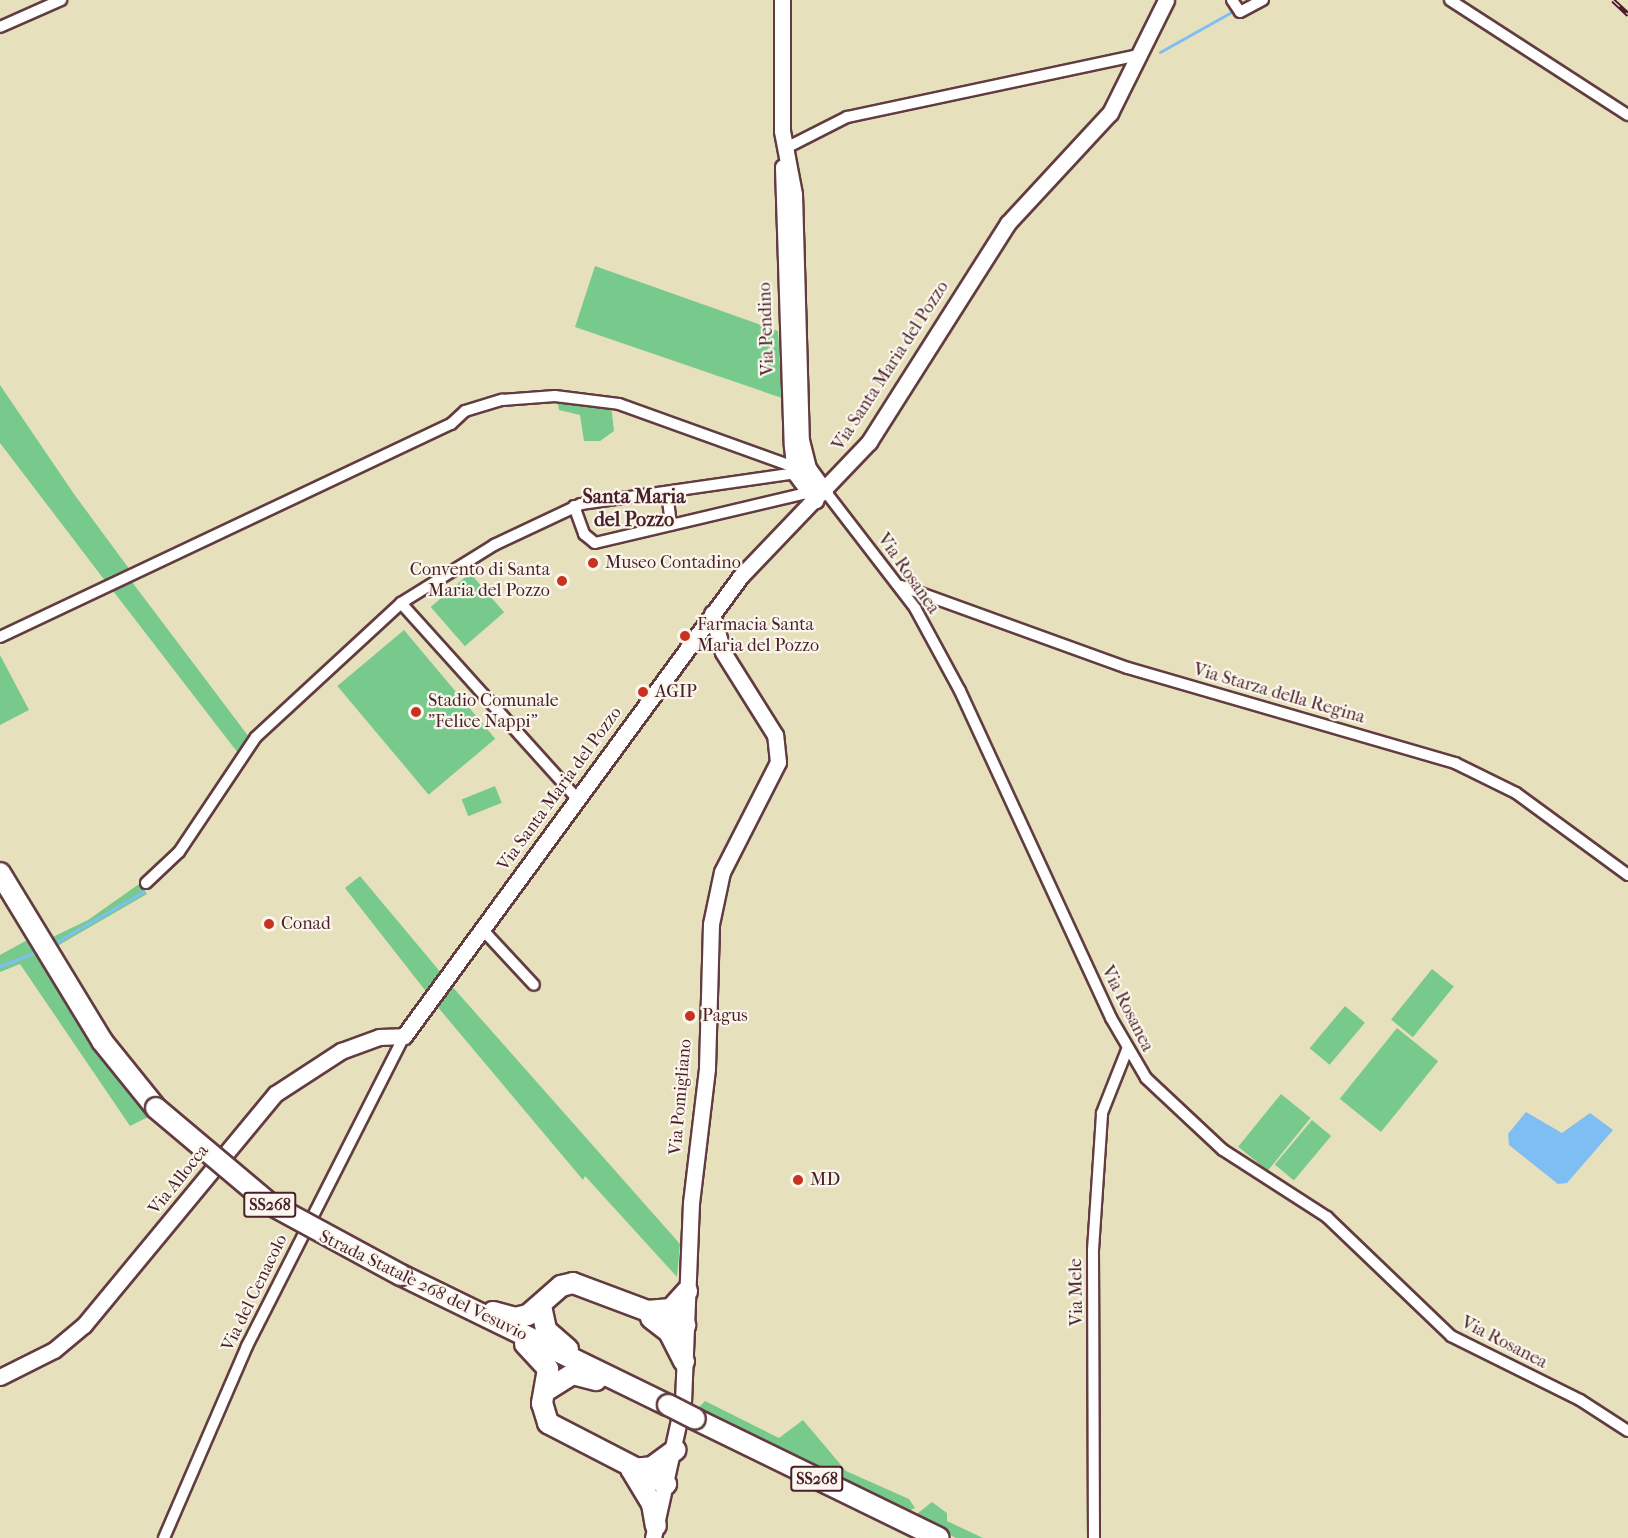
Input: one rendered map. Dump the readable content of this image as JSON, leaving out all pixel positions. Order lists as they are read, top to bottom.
{
  "streets": {
    "highway": ["SS268", "Strada Statale 268 del Vesuvio"],
    "street": [
      "Via Pendino",
      "Via Santa Maria del Pozzo",
      "Via Rosanea",
      "Via Starza della Regina",
      "Via Pomigliano",
      "Via Allocca",
      "Via Mele",
      "Via del Cenacolo"
    ]
  },
  "crossings": [
    ["Via Pendino", "Via Santa Maria del Pozzo"],
    ["Via Pendino", "Via Rosanea"],
    ["Via Santa Maria del Pozzo", "Via Rosanea"],
    ["Via Santa Maria del Pozzo", "Via Pomigliano"],
    ["Via Santa Maria del Pozzo", "Via Allocca"],
    ["Via Santa Maria del Pozzo", "Via del Cenacolo"],
    ["Via Rosanea", "Via Starza della Regina"],
    ["Via Rosanea", "Via Mele"],
    ["Via Allocca", "Via del Cenacolo"],
    ["SS268", "Strada Statale 268 del Vesuvio"]
  ],
  "districts": ["Santa Maria del Pozzo"],
  "places": [
    "Museo Contadino",
    "Convento di Santa Maria del Pozzo",
    "Farmacia Santa Maria del Pozzo",
    "AGIP",
    "Stadio Comunale \"Felice Nappi\"",
    "Conad",
    "Pagus",
    "MD"
  ]
}
